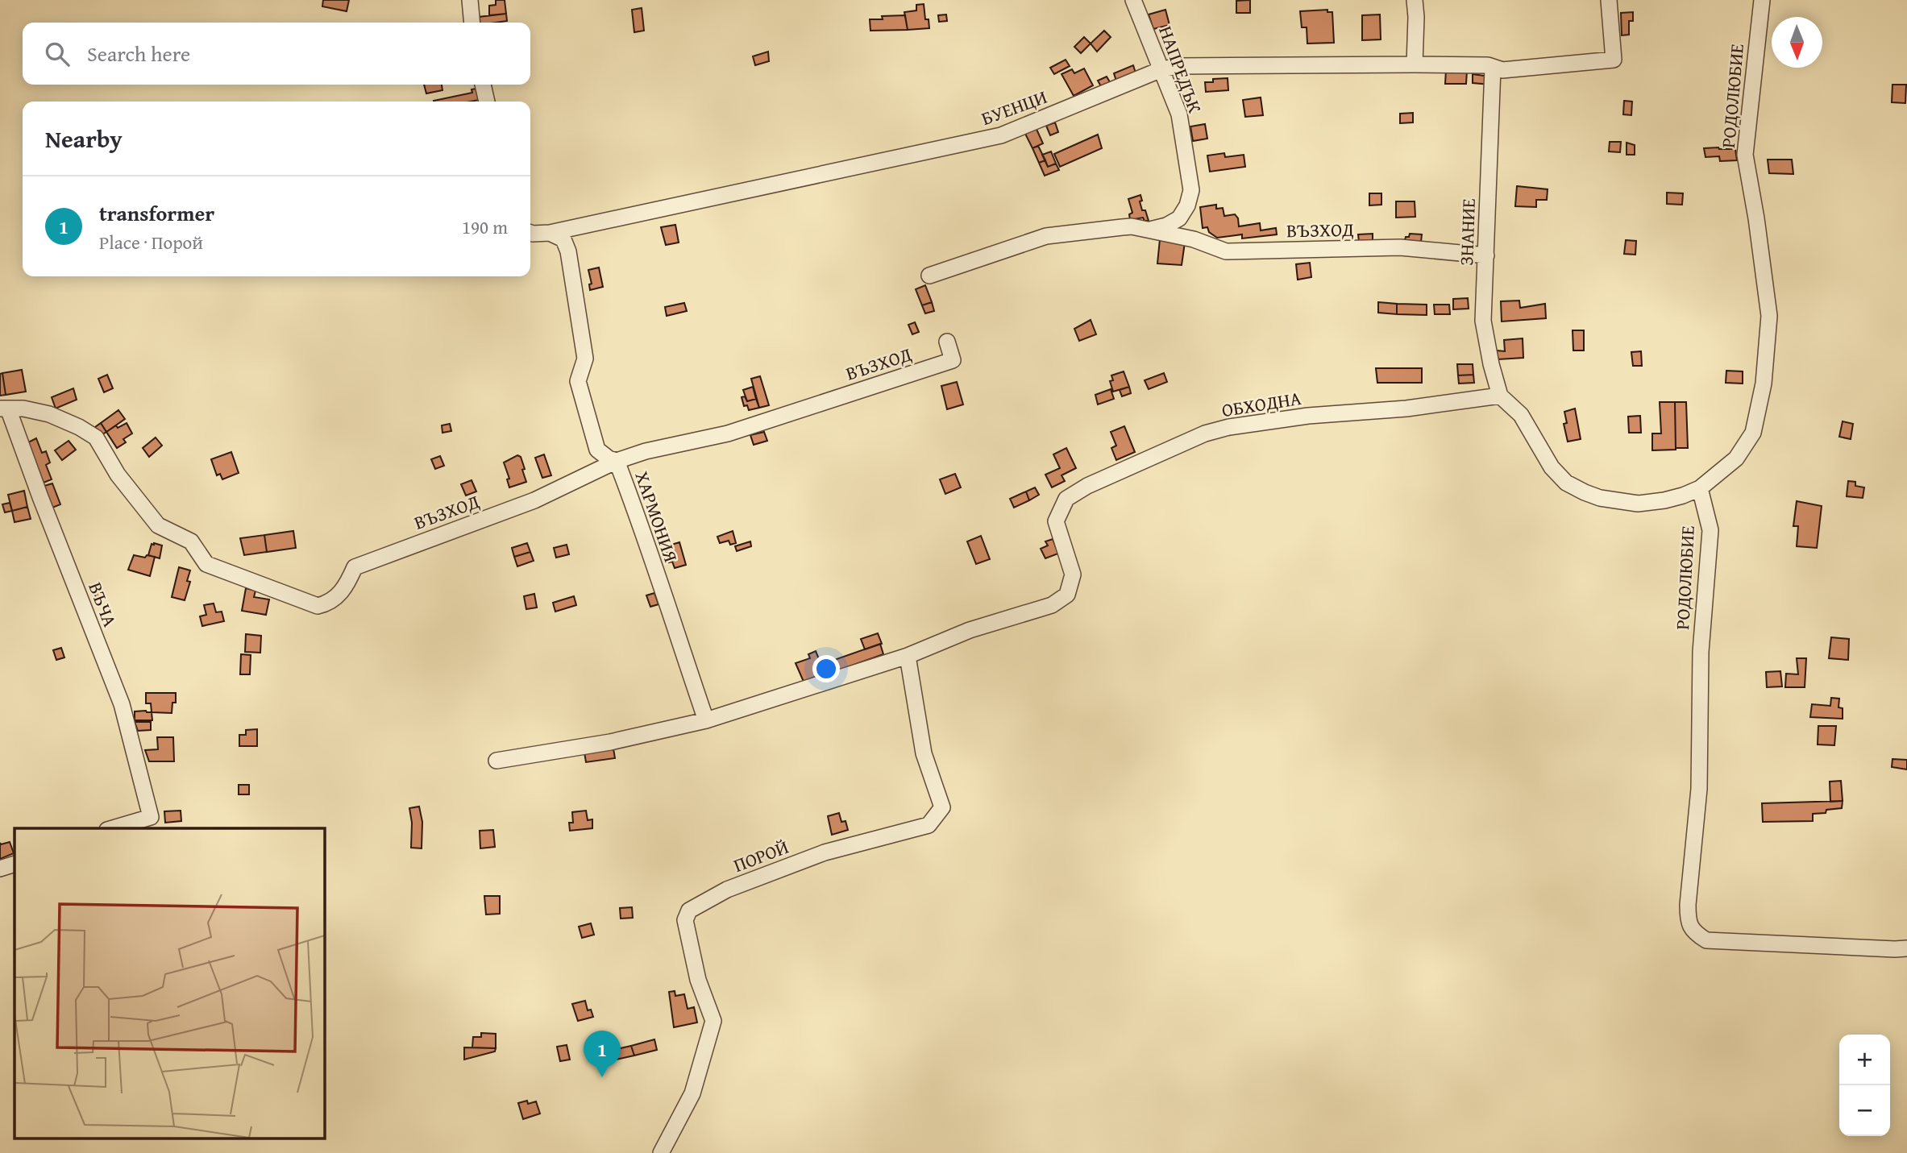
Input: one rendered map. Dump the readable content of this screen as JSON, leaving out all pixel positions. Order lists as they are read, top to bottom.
{
  "streets": {
    "street": [
      "НАПРЕДЪК",
      "РОДОЛЮБИЕ",
      "БУЕНЦИ",
      "ВЪЗХОД",
      "ЗНАНИЕ",
      "ОБХОДНА",
      "ХАРМОНИЯ",
      "ВЪЧА",
      "ПОРОЙ"
    ]
  },
  "crossings": [
    ["НАПРЕДЪК", "БУЕНЦИ"],
    ["НАПРЕДЪК", "ВЪЗХОД"],
    ["БУЕНЦИ", "ЗНАНИЕ"],
    ["БУЕНЦИ", "ХАРМОНИЯ"],
    ["ВЪЗХОД", "ЗНАНИЕ"],
    ["ВЪЗХОД", "ХАРМОНИЯ"],
    ["ВЪЗХОД", "ВЪЧА"],
    ["ЗНАНИЕ", "ОБХОДНА"],
    ["ОБХОДНА", "ХАРМОНИЯ"],
    ["ОБХОДНА", "ПОРОЙ"]
  ],
  "north": "bottom",
  "page": {
    "search": "Search here",
    "heading": "Nearby",
    "list": [
      {
        "mark": "1",
        "name": "transformer",
        "note": "Place · Порой",
        "value": "190 m"
      }
    ],
    "pins": "1",
    "map_buttons": ["+", "−"]
  }
}
